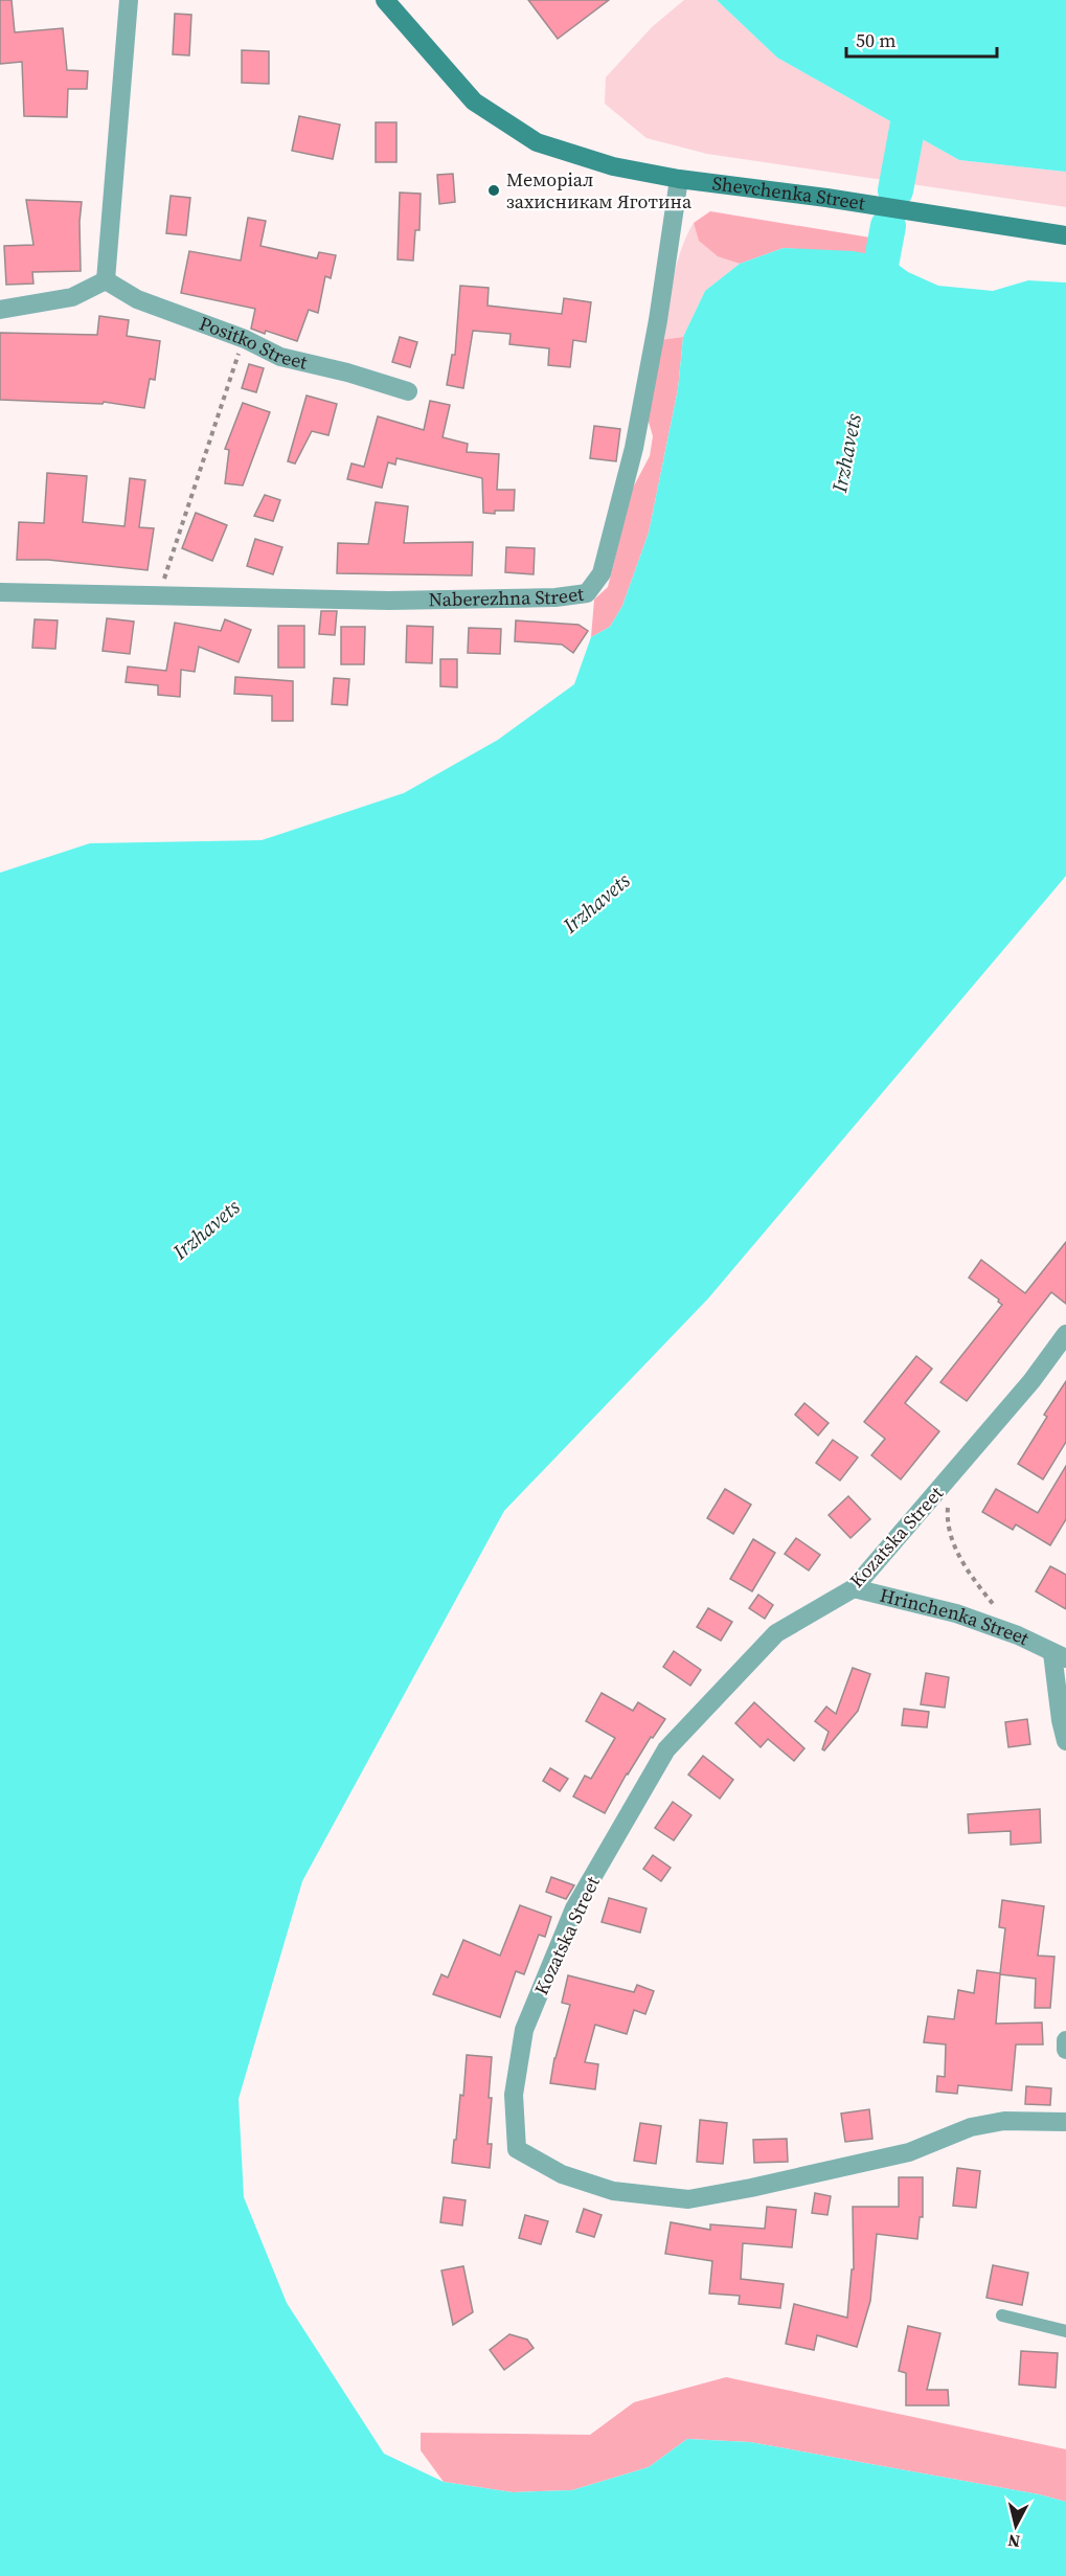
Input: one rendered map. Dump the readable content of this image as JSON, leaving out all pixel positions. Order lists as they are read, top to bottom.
{
  "streets": {
    "street": [
      "Shevchenka Street",
      "Positko Street",
      "Naberezhna Street",
      "Kozatska Street",
      "Hrinchenka Street"
    ]
  },
  "crossings": [
    ["Shevchenka Street", "Naberezhna Street"],
    ["Kozatska Street", "Hrinchenka Street"]
  ],
  "water": ["Irzhavets"],
  "places": ["Меморіал захисникам Яготина"],
  "scale_bar": "50 m",
  "north": "bottom"
}
